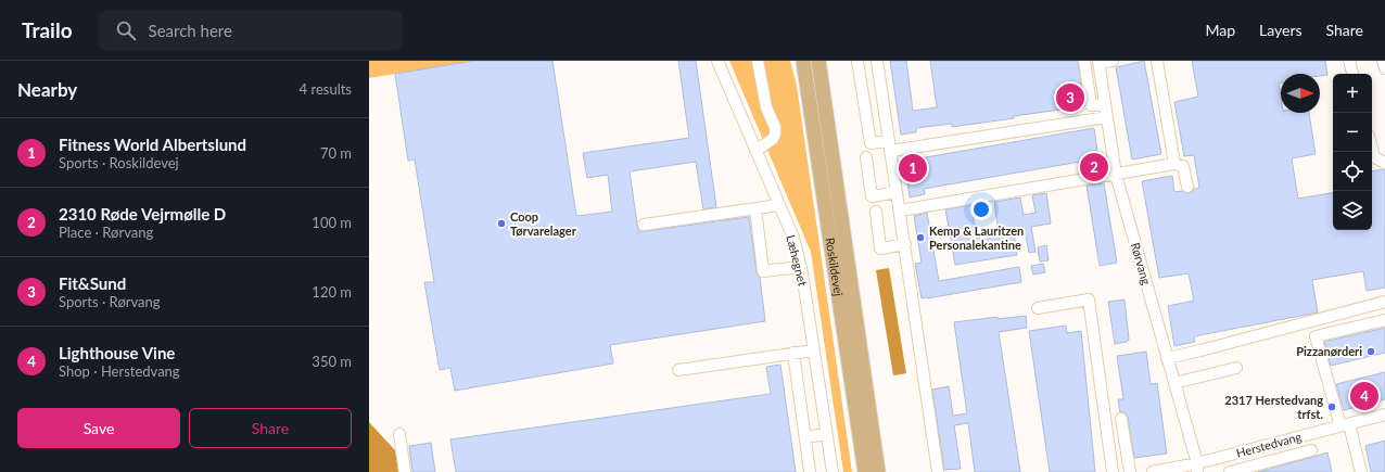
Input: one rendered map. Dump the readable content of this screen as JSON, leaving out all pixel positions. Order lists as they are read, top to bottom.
{
  "streets": {
    "main road": ["Roskildevej"],
    "street": ["Læhegnet", "Rørvang", "Herstedvang"]
  },
  "crossings": [
    ["Rørvang", "Herstedvang"]
  ],
  "places": [
    "Coop Tørvarelager",
    "Kemp & Lauritzen Personalekantine",
    "Pizzanørderi",
    "2317 Herstedvang trfst."
  ],
  "north": "right",
  "page": {
    "header": "Trailo",
    "search": "Search here",
    "nav": ["Map", "Layers", "Share"],
    "heading": ["Nearby", "4 results"],
    "map_buttons": ["+", "−"],
    "pins": [
      "3",
      "2",
      "1",
      "4"
    ],
    "list": [
      {
        "mark": "1",
        "name": "Fitness World Albertslund",
        "note": "Sports · Roskildevej",
        "value": "70 m"
      },
      {
        "mark": "2",
        "name": "2310 Røde Vejrmølle D",
        "note": "Place · Rørvang",
        "value": "100 m"
      },
      {
        "mark": "3",
        "name": "Fit&Sund",
        "note": "Sports · Rørvang",
        "value": "120 m"
      },
      {
        "mark": "4",
        "name": "Lighthouse Vine",
        "note": "Shop · Herstedvang",
        "value": "350 m"
      }
    ],
    "buttons": ["Save", "Share"]
  }
}
